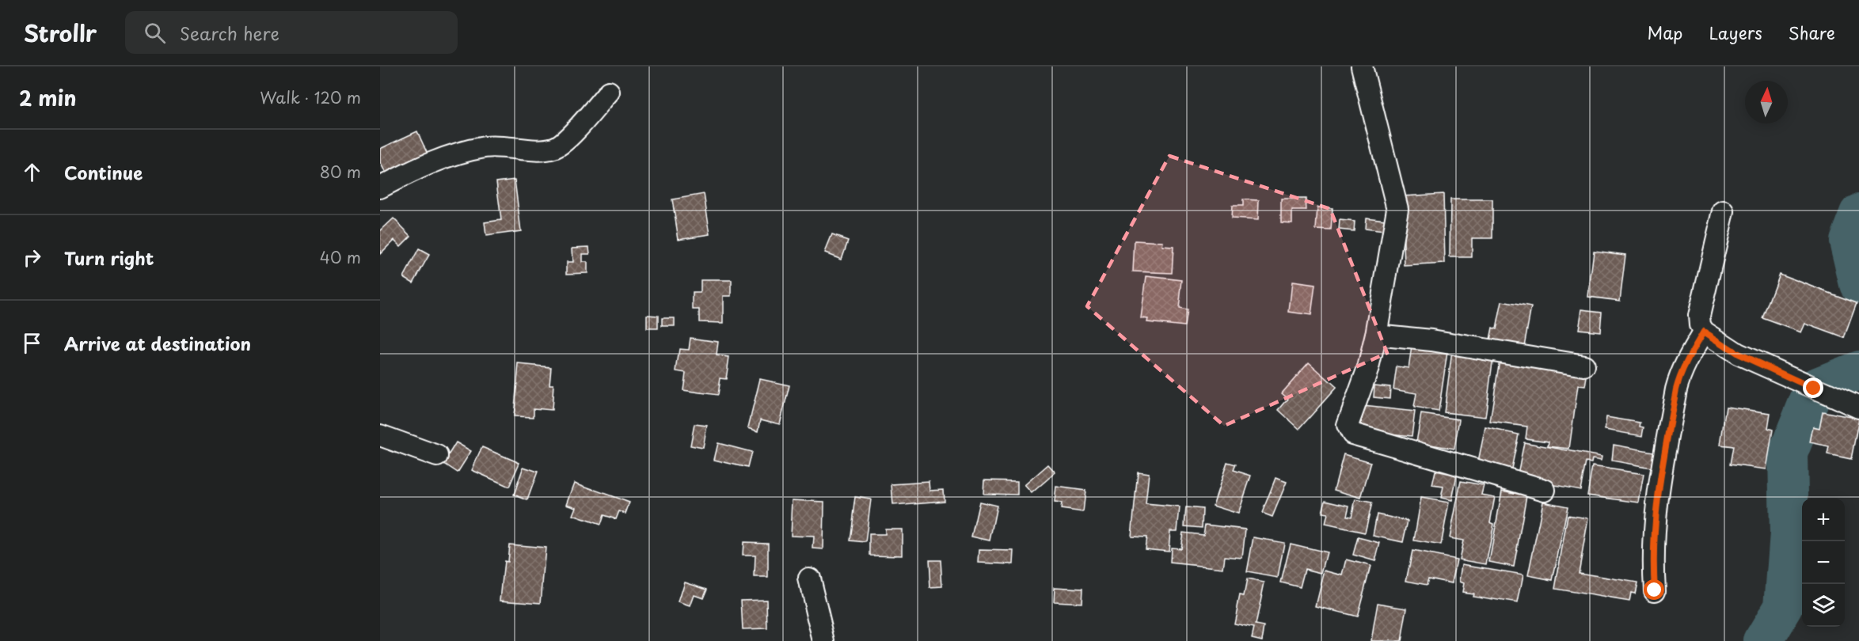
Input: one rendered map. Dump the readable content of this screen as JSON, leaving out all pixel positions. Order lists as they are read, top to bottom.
{
  "north": "top",
  "page": {
    "header": "Strollr",
    "search": "Search here",
    "nav": ["Map", "Layers", "Share"],
    "heading": ["2 min", "Walk · 120 m"],
    "list": [
      ["Continue", "80 m"],
      ["Turn right", "40 m"],
      "Arrive at destination"
    ],
    "map_buttons": ["+", "−"]
  }
}
